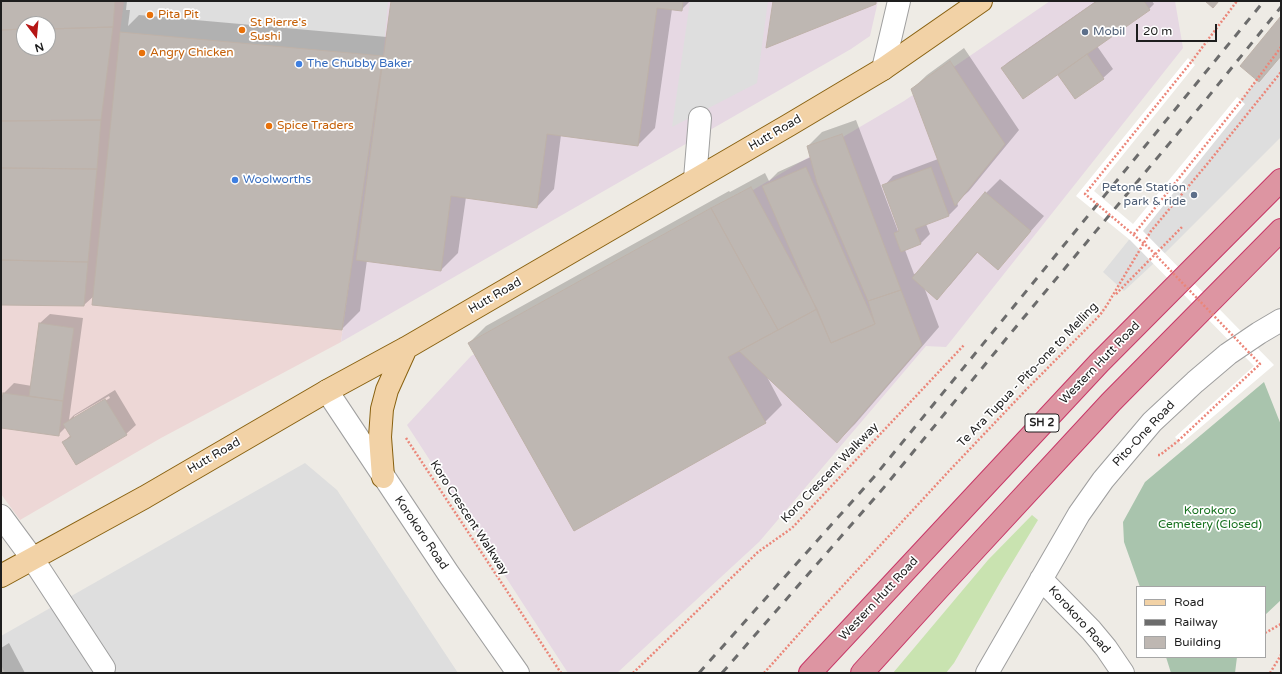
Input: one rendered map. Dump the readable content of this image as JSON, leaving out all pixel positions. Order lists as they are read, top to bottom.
{
  "streets": {
    "highway": ["Western Hutt Road", "SH 2"],
    "main road": ["Hutt Road"],
    "street": ["Pito-One Road", "Korokoro Road"],
    "path": ["Te Ara Tupua - Pito-one to Melling", "Koro Crescent Walkway"]
  },
  "crossings": [
    ["Hutt Road", "Korokoro Road"],
    ["Pito-One Road", "Korokoro Road"]
  ],
  "parks": ["Korokoro Cemetery (Closed)"],
  "places": [
    "Pita Pit",
    "St Pierre's Sushi",
    "Mobil",
    "Angry Chicken",
    "The Chubby Baker",
    "Spice Traders",
    "Woolworths",
    "Petone Station park & ride"
  ],
  "legend": ["Road", "Railway", "Building"],
  "scale_bar": "20 m",
  "north": "bottom"
}
